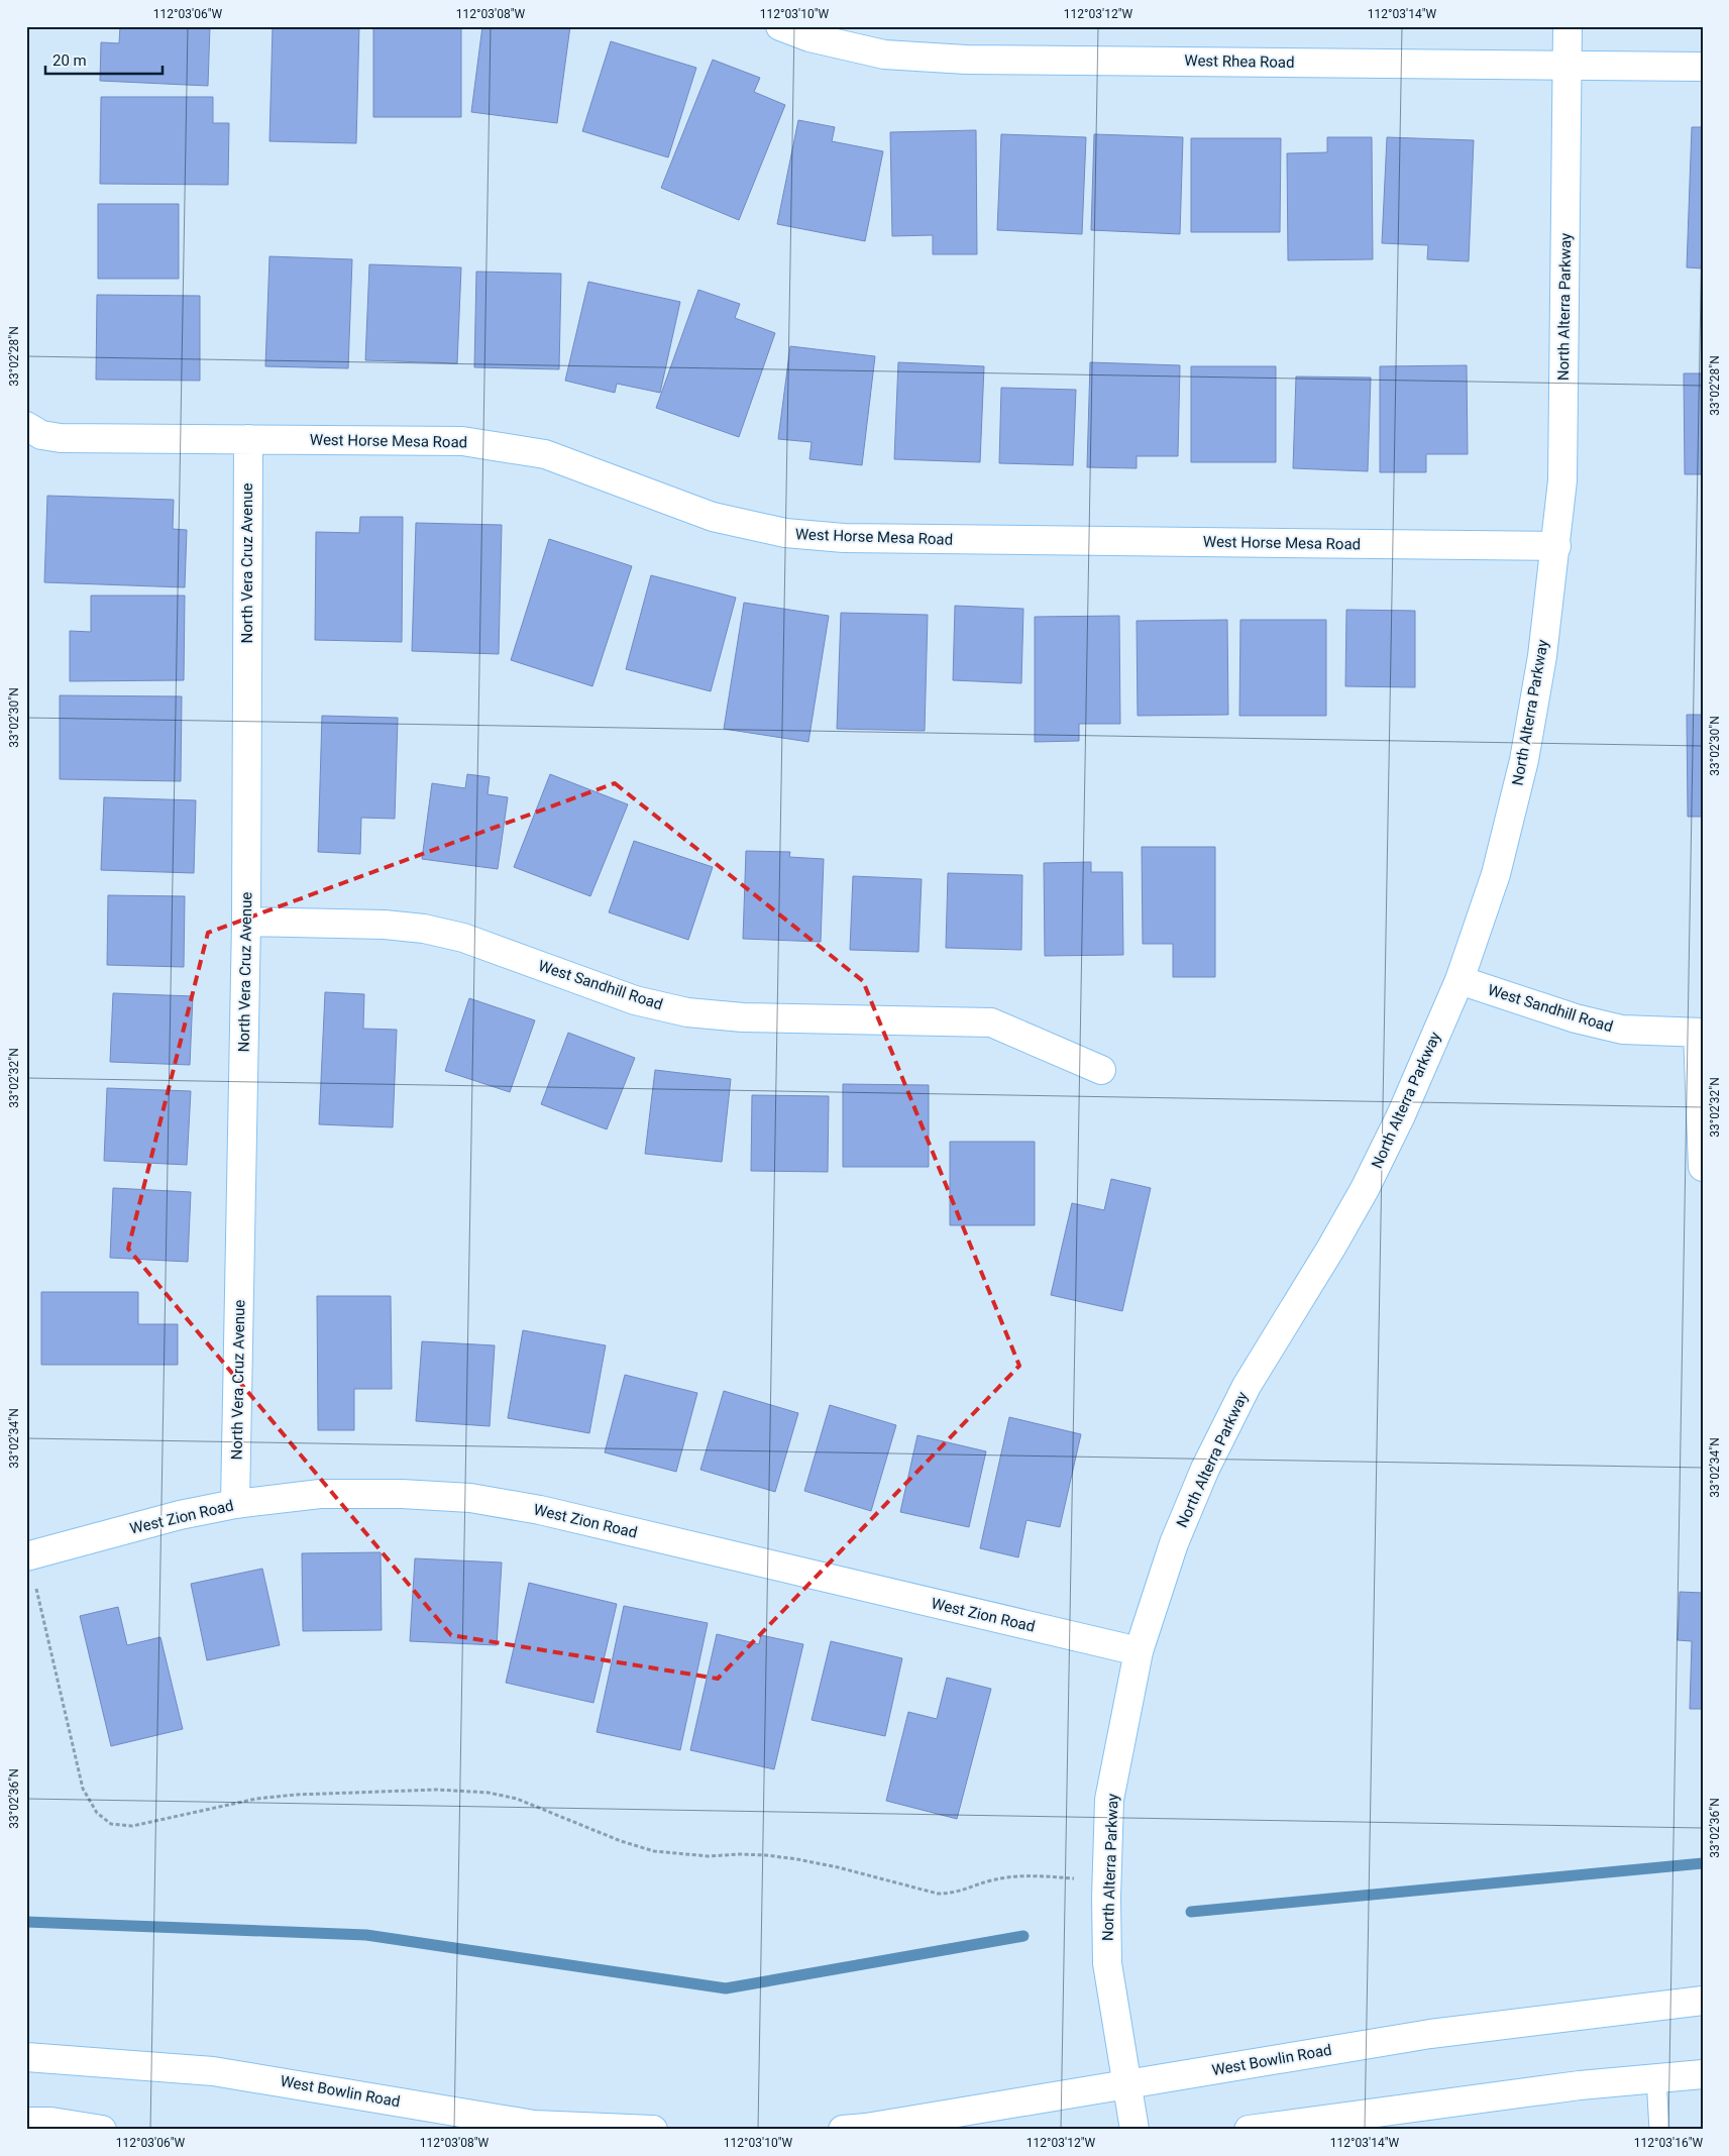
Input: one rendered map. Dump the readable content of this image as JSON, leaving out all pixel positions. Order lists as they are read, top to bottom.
{
  "streets": {
    "street": [
      "West Rhea Road",
      "North Alterra Parkway",
      "West Horse Mesa Road",
      "North Vera Cruz Avenue",
      "West Sandhill Road",
      "West Zion Road",
      "West Bowlin Road"
    ]
  },
  "crossings": [
    ["West Rhea Road", "North Alterra Parkway"],
    ["North Alterra Parkway", "West Horse Mesa Road"],
    ["North Alterra Parkway", "West Sandhill Road"],
    ["North Alterra Parkway", "West Zion Road"],
    ["North Alterra Parkway", "West Bowlin Road"],
    ["West Horse Mesa Road", "North Vera Cruz Avenue"],
    ["North Vera Cruz Avenue", "West Sandhill Road"],
    ["North Vera Cruz Avenue", "West Zion Road"]
  ],
  "scale_bar": "20 m",
  "coordinates": [
    "112°03'06\"W",
    "112°03'08\"W",
    "112°03'10\"W",
    "112°03'12\"W",
    "112°03'14\"W",
    "33°02'28\"N",
    "33°02'30\"N",
    "33°02'32\"N",
    "33°02'34\"N",
    "33°02'36\"N",
    "112°03'16\"W"
  ]
}
